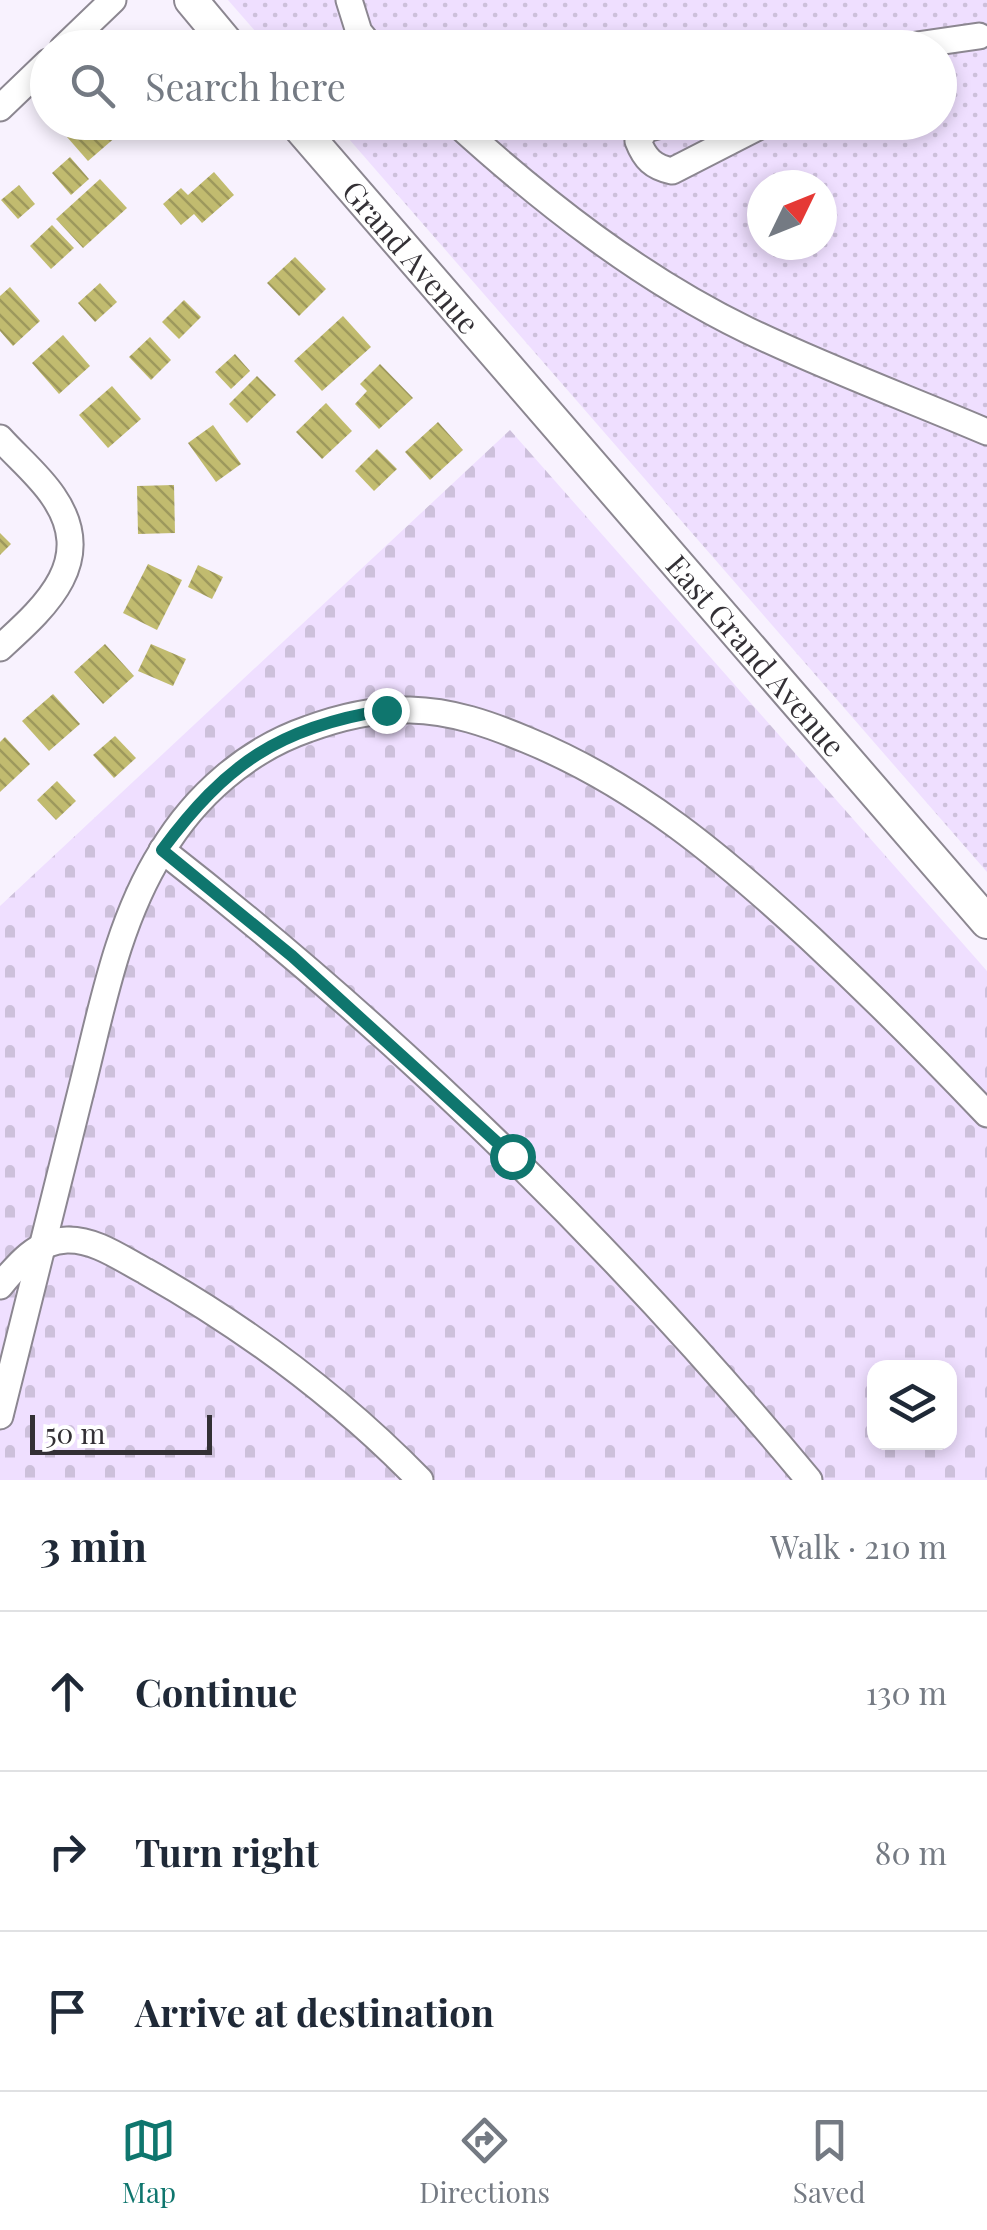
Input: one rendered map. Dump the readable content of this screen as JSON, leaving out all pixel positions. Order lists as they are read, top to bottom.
{
  "streets": {
    "main road": ["Grand Avenue", "East Grand Avenue"]
  },
  "crossings": [
    ["Grand Avenue", "East Grand Avenue"]
  ],
  "scale_bar": "50 m",
  "north": "top right",
  "page": {
    "search": "Search here",
    "scale": "50 m",
    "heading": ["3 min", "Walk · 210 m"],
    "list": [
      ["Continue", "130 m"],
      ["Turn right", "80 m"],
      "Arrive at destination"
    ],
    "nav": ["Map", "Directions", "Saved"]
  }
}
